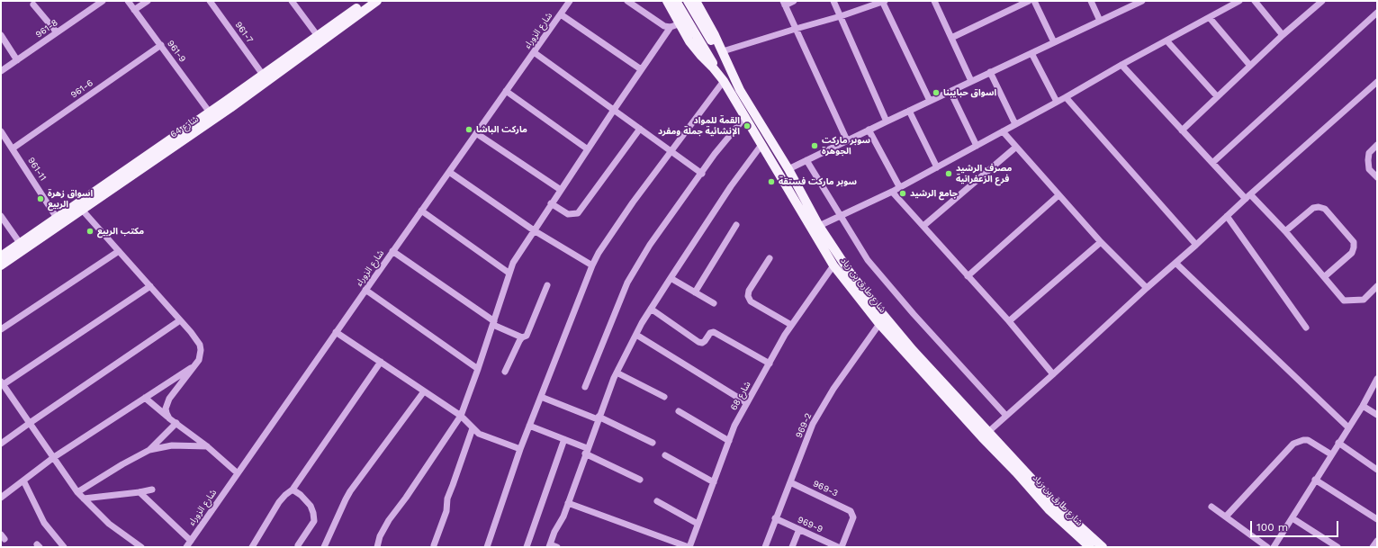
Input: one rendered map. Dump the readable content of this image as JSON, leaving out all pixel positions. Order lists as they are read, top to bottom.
{
  "streets": {
    "main road": ["شارع 64", "شارع طارق بن زياد"],
    "street": [
      "961-8",
      "شارع الزوراء",
      "961-7",
      "961-9",
      "961-6",
      "961-11",
      "شارع 68",
      "969-2",
      "969-3",
      "969-9"
    ]
  },
  "crossings": [
    ["961-7", "شارع 64"],
    ["961-9", "961-6"],
    ["961-9", "شارع 64"],
    ["961-6", "961-11"],
    ["شارع 64", "961-11"],
    ["شارع طارق بن زياد", "شارع 68"],
    ["شارع طارق بن زياد", "969-2"],
    ["969-2", "969-3"],
    ["969-2", "969-9"]
  ],
  "places": [
    "اسواق حبايبنا",
    "القمة للمواد الإنشائية جملة ومفرد",
    "ماركت الباشا",
    "سوبر ماركت الجوهرة",
    "مصرف الرشيد فرع الزعفرانية",
    "سوبر ماركت فستقة",
    "جامع الرشيد",
    "اسواق زهرة الربيع",
    "مكتب الربيع"
  ],
  "scale_bar": "100 m"
}
